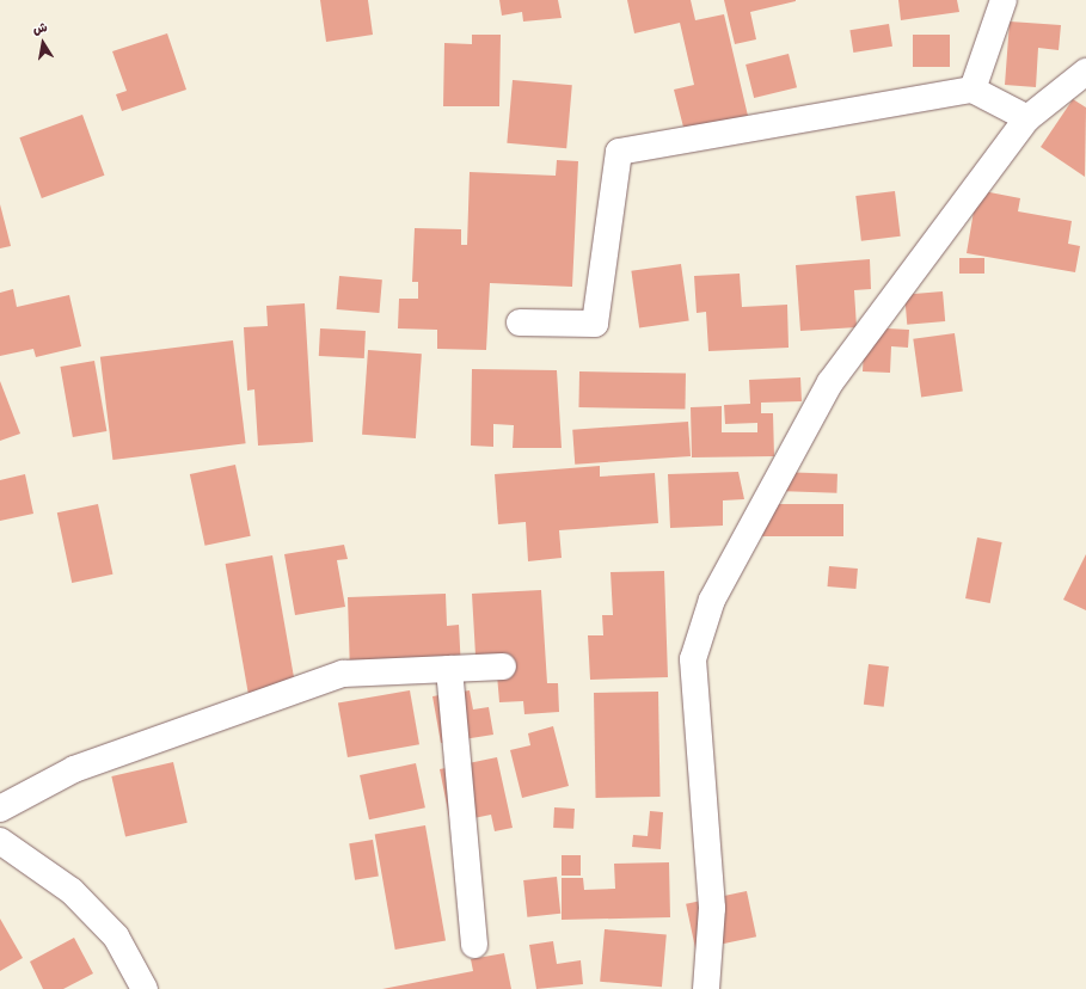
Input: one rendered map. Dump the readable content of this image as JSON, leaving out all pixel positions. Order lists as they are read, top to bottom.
{
  "north": "top"
}
